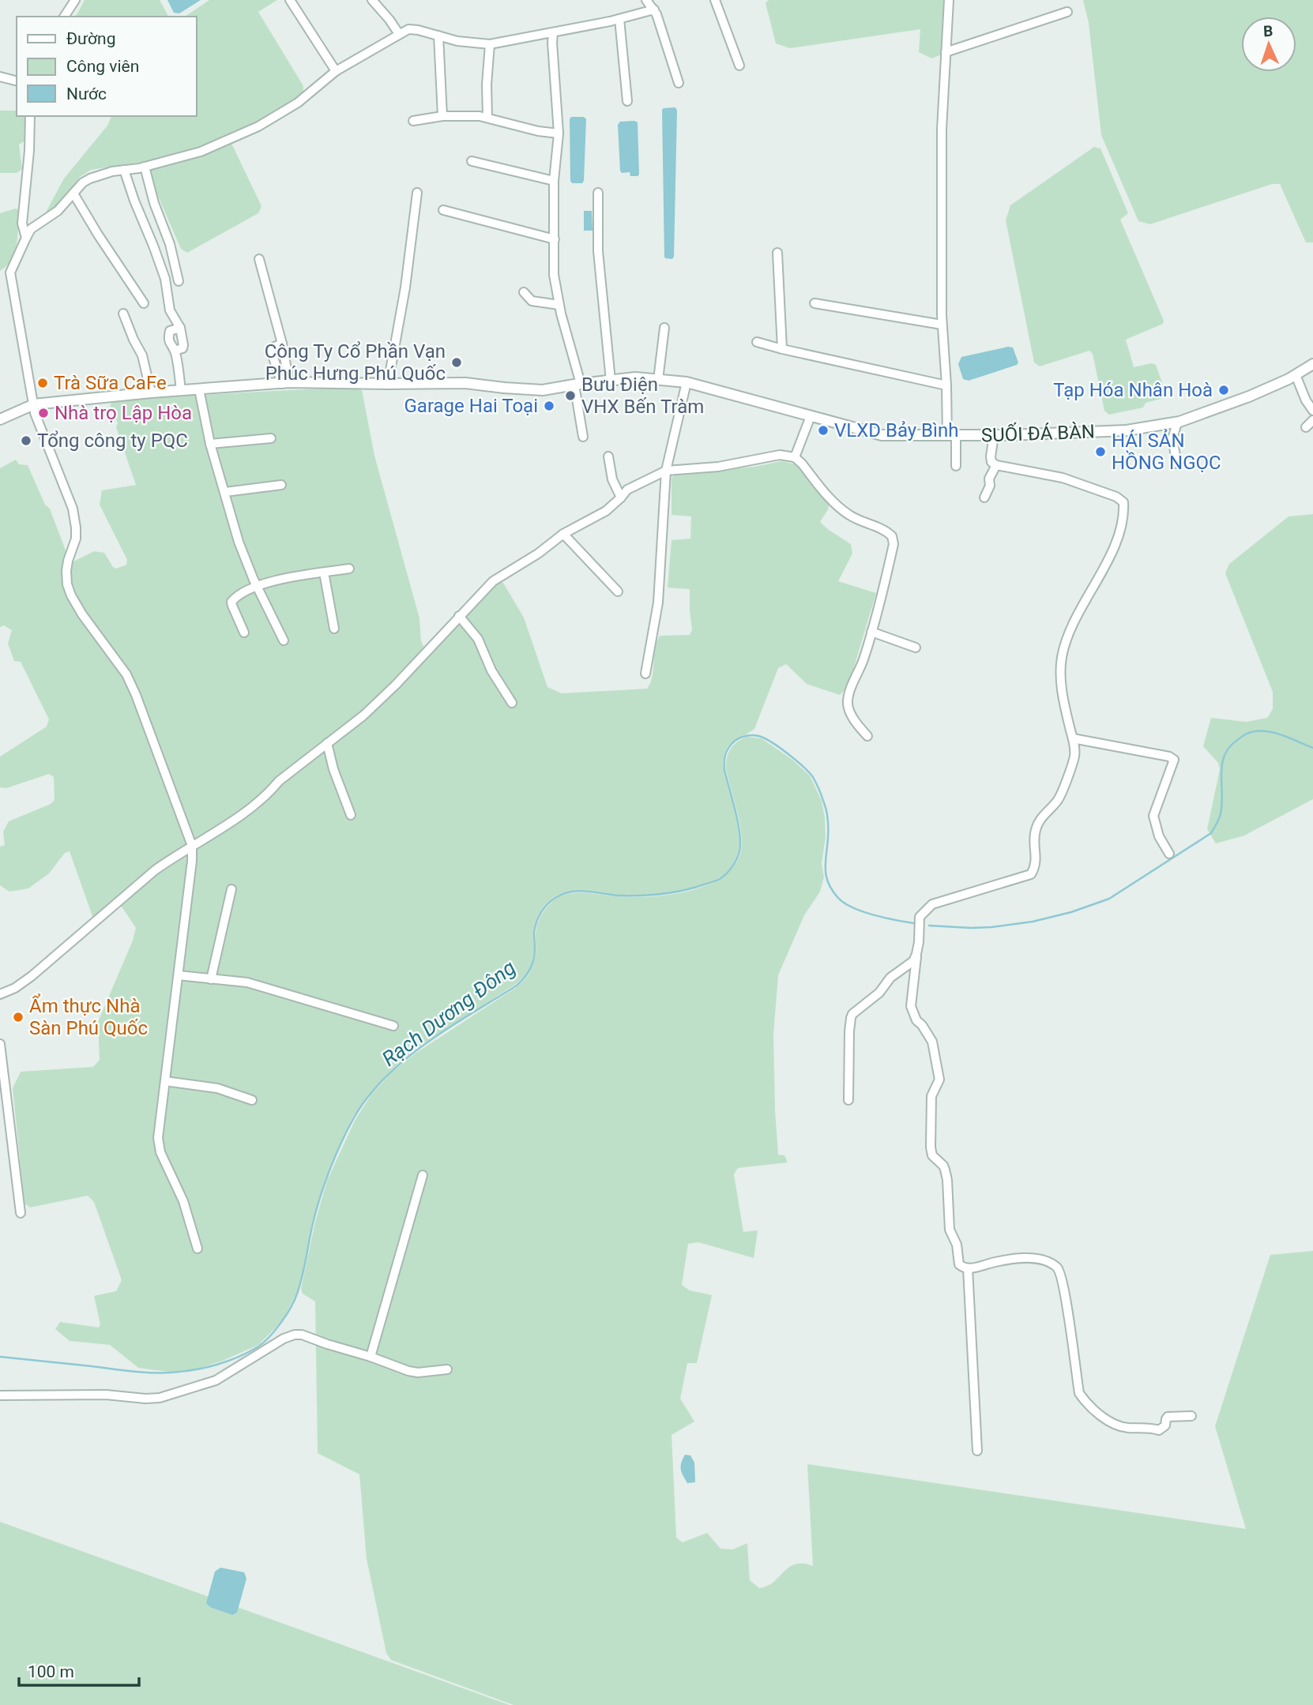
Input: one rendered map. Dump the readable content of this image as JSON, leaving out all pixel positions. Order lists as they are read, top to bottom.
{
  "streets": {
    "street": ["SUỐI ĐÁ BÀN"]
  },
  "water": ["Rạch Dương Đông"],
  "places": [
    "Công Ty Cổ Phần Vạn Phúc Hưng Phú Quốc",
    "Trà Sữa CaFe",
    "Tạp Hóa Nhân Hoà",
    "Bưu Điện VHX Bến Tràm",
    "Garage Hai Toại",
    "Nhà trọ Lập Hòa",
    "VLXD Bảy Bình",
    "Tổng công ty PQC",
    "HÁI SẢN HỒNG NGỌC",
    "Ẩm thực Nhà Sàn Phú Quốc"
  ],
  "legend": ["Đường", "Công viên", "Nước"],
  "scale_bar": "100 m",
  "north": "top"
}
